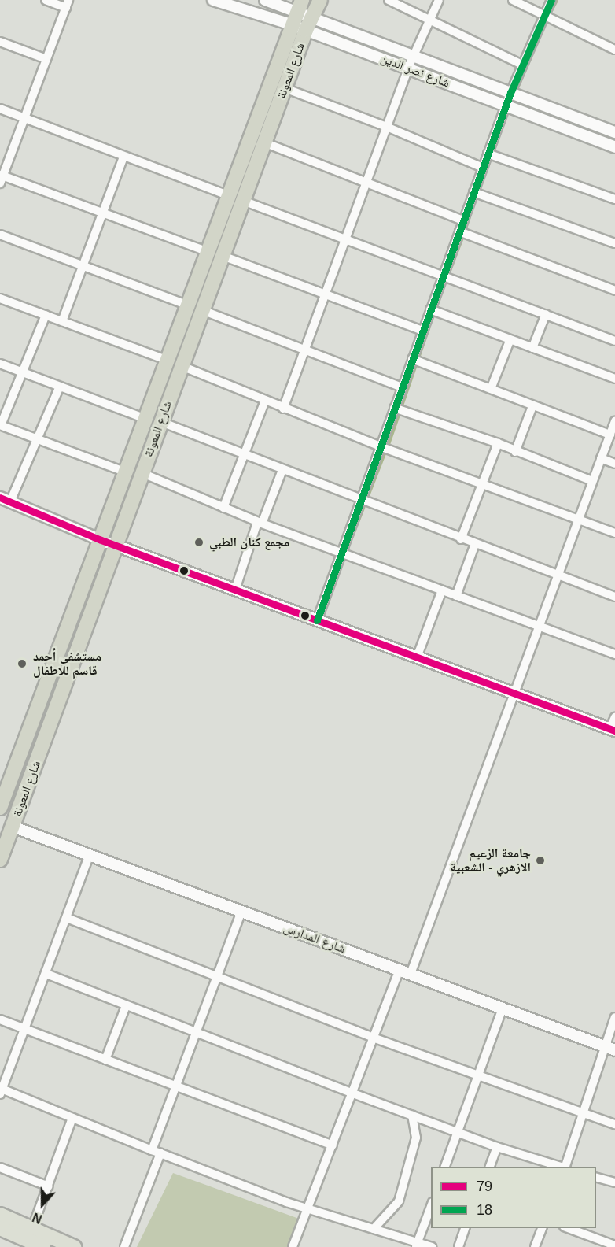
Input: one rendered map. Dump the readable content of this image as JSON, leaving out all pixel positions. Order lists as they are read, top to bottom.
{
  "streets": {
    "highway": ["شارع المعونة"],
    "street": ["شارع نصر الدين", "شارع المدارس"]
  },
  "crossings": [
    ["شارع المعونة", "شارع نصر الدين"],
    ["شارع المعونة", "شارع المدارس"]
  ],
  "places": ["مجمع كنان الطبي", "مستشفى أحمد قاسم للاطفال", "جامعة الزعيم الازهري - الشعبية"],
  "lines": ["transit line 18", "transit line 79"],
  "legend": ["79", "18"],
  "north": "bottom"
}
